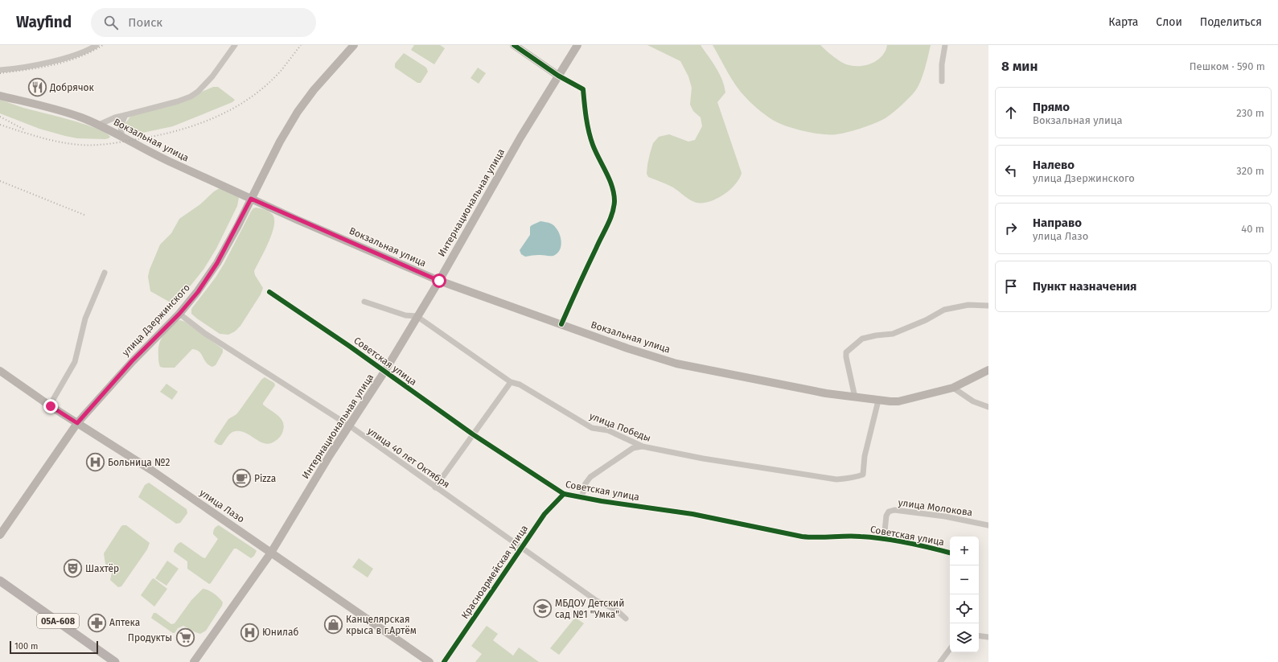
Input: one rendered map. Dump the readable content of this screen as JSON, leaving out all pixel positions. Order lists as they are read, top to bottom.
{
  "streets": {
    "main road": [
      "Вокзальная улица",
      "Интернациональная улица",
      "улица Дзержинского",
      "улица Лазо",
      "05А-608"
    ],
    "street": [
      "Советская улица",
      "улица Победы",
      "улица 40 лет Октября",
      "улица Молокова",
      "Красноармейская улица"
    ]
  },
  "crossings": [
    ["Вокзальная улица", "Интернациональная улица"],
    ["Вокзальная улица", "улица Дзержинского"],
    ["Вокзальная улица", "улица Победы"],
    ["Интернациональная улица", "Советская улица"],
    ["Интернациональная улица", "улица Победы"],
    ["Интернациональная улица", "улица 40 лет Октября"],
    ["Интернациональная улица", "улица Лазо"],
    ["улица Дзержинского", "улица 40 лет Октября"],
    ["улица Дзержинского", "улица Лазо"],
    ["Советская улица", "улица Молокова"],
    ["Советская улица", "Красноармейская улица"],
    ["улица 40 лет Октября", "Красноармейская улица"]
  ],
  "places": {
    "restaurant": ["Добрячок"],
    "hospital": ["Больница №2", "Юнилаб"],
    "cafe": ["Pizza"],
    "theatre": ["Шахтёр"],
    "school or university": ["МБДОУ Детский сад №1 \"Умка\""],
    "pharmacy": ["Аптека"],
    "shop": ["Канцелярская крыса в г.Артём"],
    "supermarket": ["Продукты"]
  },
  "scale_bar": "100 m",
  "page": {
    "header": "Wayfind",
    "search": "Поиск",
    "nav": ["Карта", "Слои", "Поделиться"],
    "heading": ["8 мин", "Пешком · 590 m"],
    "list": [
      ["Прямо", "Вокзальная улица", "230 m"],
      ["Налево", "улица Дзержинского", "320 m"],
      ["Направо", "улица Лазо", "40 m"],
      "Пункт назначения"
    ],
    "map_buttons": ["+", "−"],
    "scale": "100 m"
  }
}
